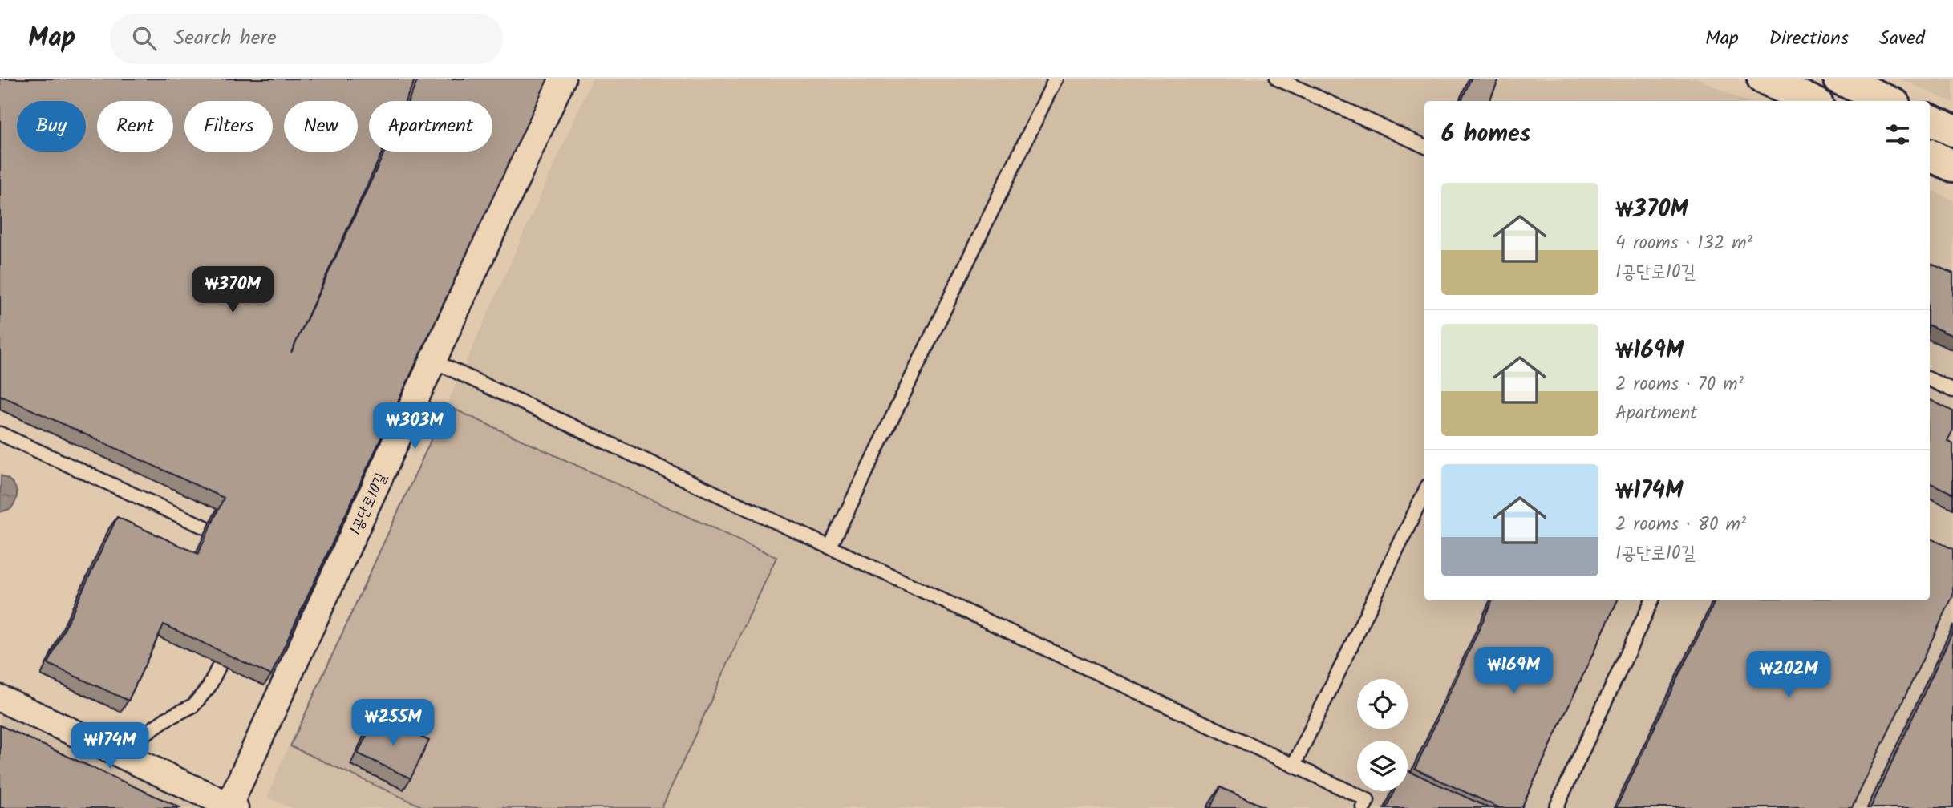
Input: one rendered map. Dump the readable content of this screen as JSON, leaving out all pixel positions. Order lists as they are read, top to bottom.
{
  "streets": {
    "street": ["1공단로10길"]
  },
  "page": {
    "header": "Map",
    "search": "Search here",
    "nav": ["Map", "Directions", "Saved"],
    "chip": [
      "Buy",
      "Rent",
      "Filters",
      "New",
      "Apartment"
    ],
    "heading": "6 homes",
    "list": [
      {
        "name": "₩370M",
        "note": "4 rooms · 132 m² · 1공단로10길"
      },
      {
        "name": "₩169M",
        "note": "2 rooms · 70 m² · Apartment"
      },
      {
        "name": "₩174M",
        "note": "2 rooms · 80 m² · 1공단로10길"
      }
    ],
    "price": [
      "₩370M",
      "₩303M",
      "₩169M",
      "₩202M",
      "₩255M",
      "₩174M"
    ]
  }
}
